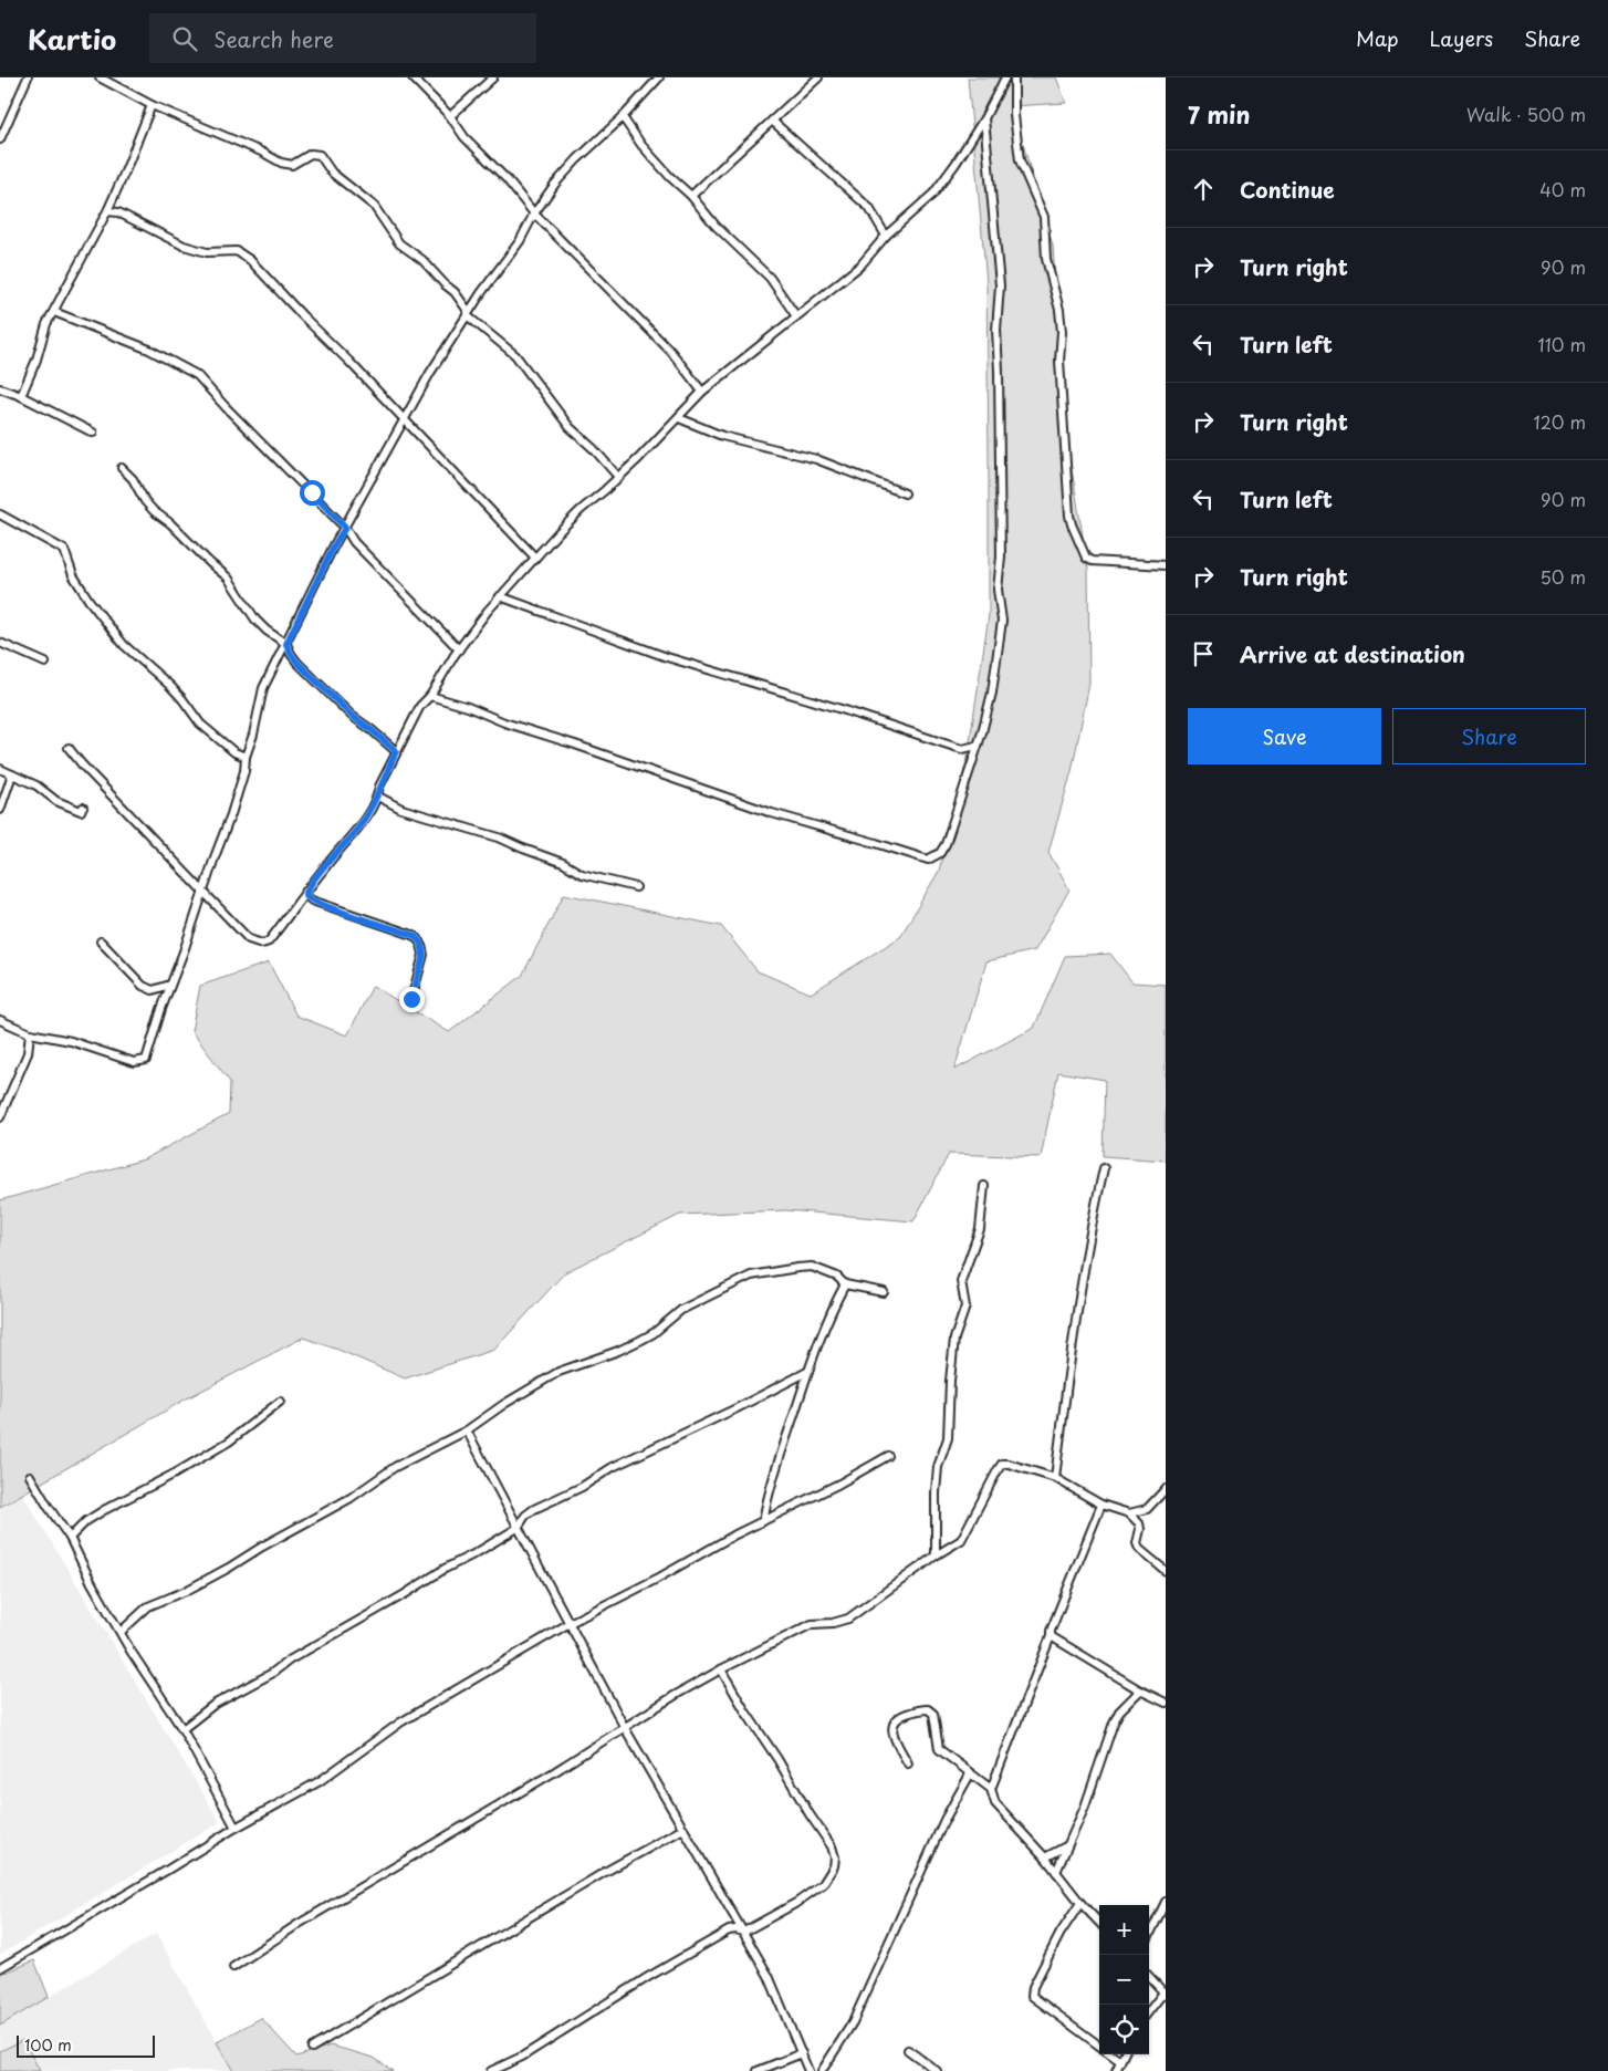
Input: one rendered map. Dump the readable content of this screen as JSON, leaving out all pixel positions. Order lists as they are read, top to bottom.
{
  "scale_bar": "100 m",
  "page": {
    "header": "Kartio",
    "search": "Search here",
    "nav": ["Map", "Layers", "Share"],
    "heading": ["7 min", "Walk · 500 m"],
    "list": [
      ["Continue", "40 m"],
      ["Turn right", "90 m"],
      ["Turn left", "110 m"],
      ["Turn right", "120 m"],
      ["Turn left", "90 m"],
      ["Turn right", "50 m"],
      "Arrive at destination"
    ],
    "buttons": ["Save", "Share"],
    "map_buttons": ["+", "−"],
    "scale": "100 m"
  }
}
